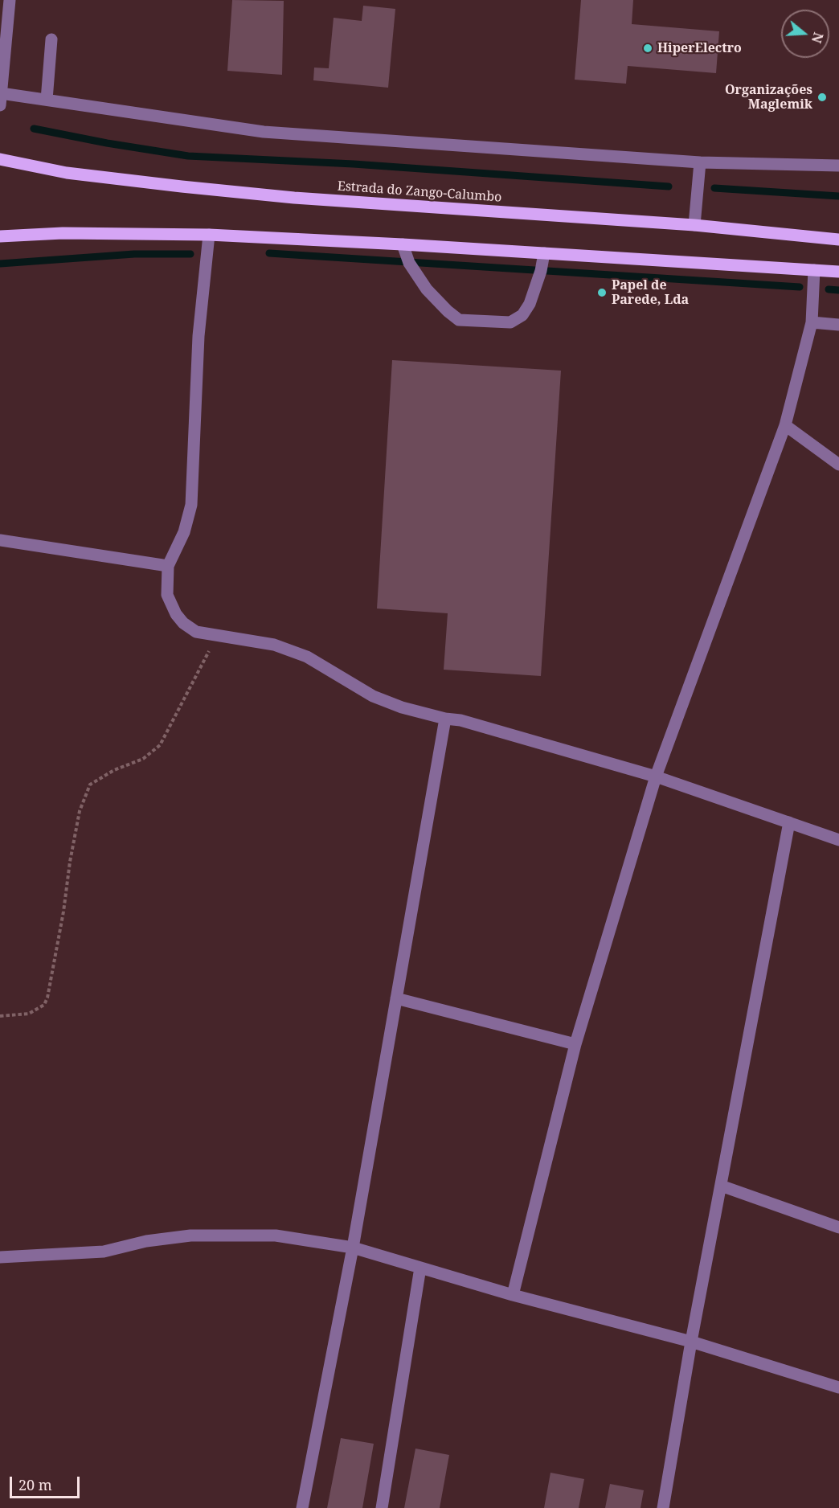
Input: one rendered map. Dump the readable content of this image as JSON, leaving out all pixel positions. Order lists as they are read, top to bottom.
{
  "streets": {
    "main road": ["Estrada do Zango-Calumbo"]
  },
  "places": ["HiperElectro", "Organizações Maglemik", "Papel de Parede, Lda"],
  "scale_bar": "20 m",
  "north": "right"
}
